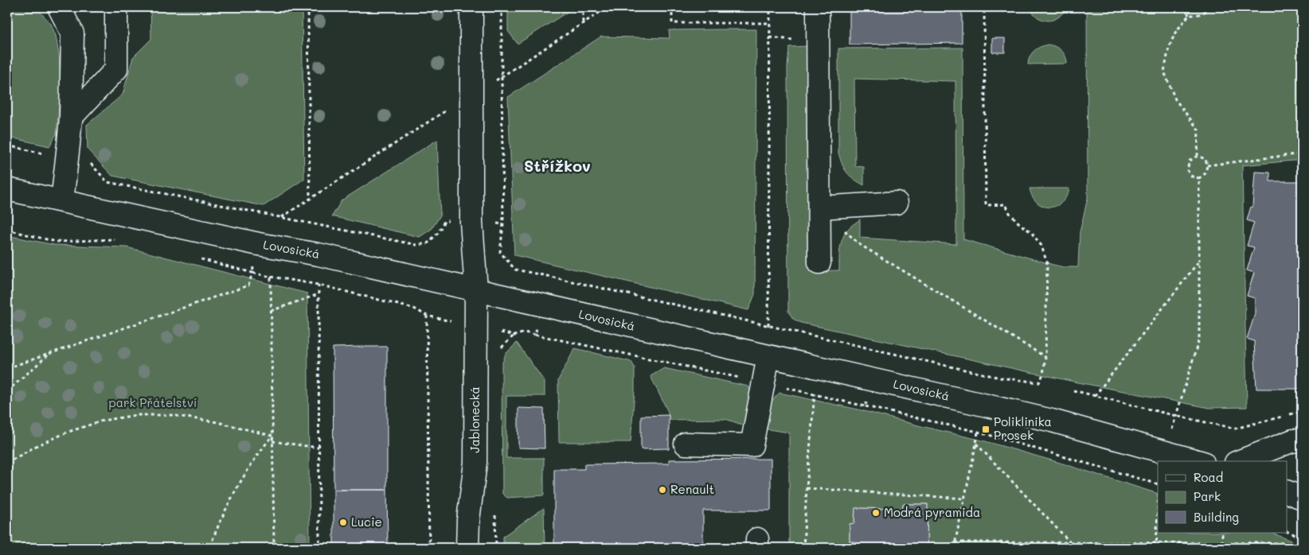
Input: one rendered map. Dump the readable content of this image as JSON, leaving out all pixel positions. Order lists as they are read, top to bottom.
{
  "streets": {
    "street": ["Lovosická", "Jablonecká"]
  },
  "crossings": [
    ["Lovosická", "Jablonecká"]
  ],
  "districts": ["Střížkov"],
  "parks": ["park Přátelství"],
  "places": {
    "transit": ["Poliklinika Prosek"],
    "other": ["Renault", "Modrá pyramida", "Lucie"]
  },
  "legend": ["Road", "Park", "Building"]
}
